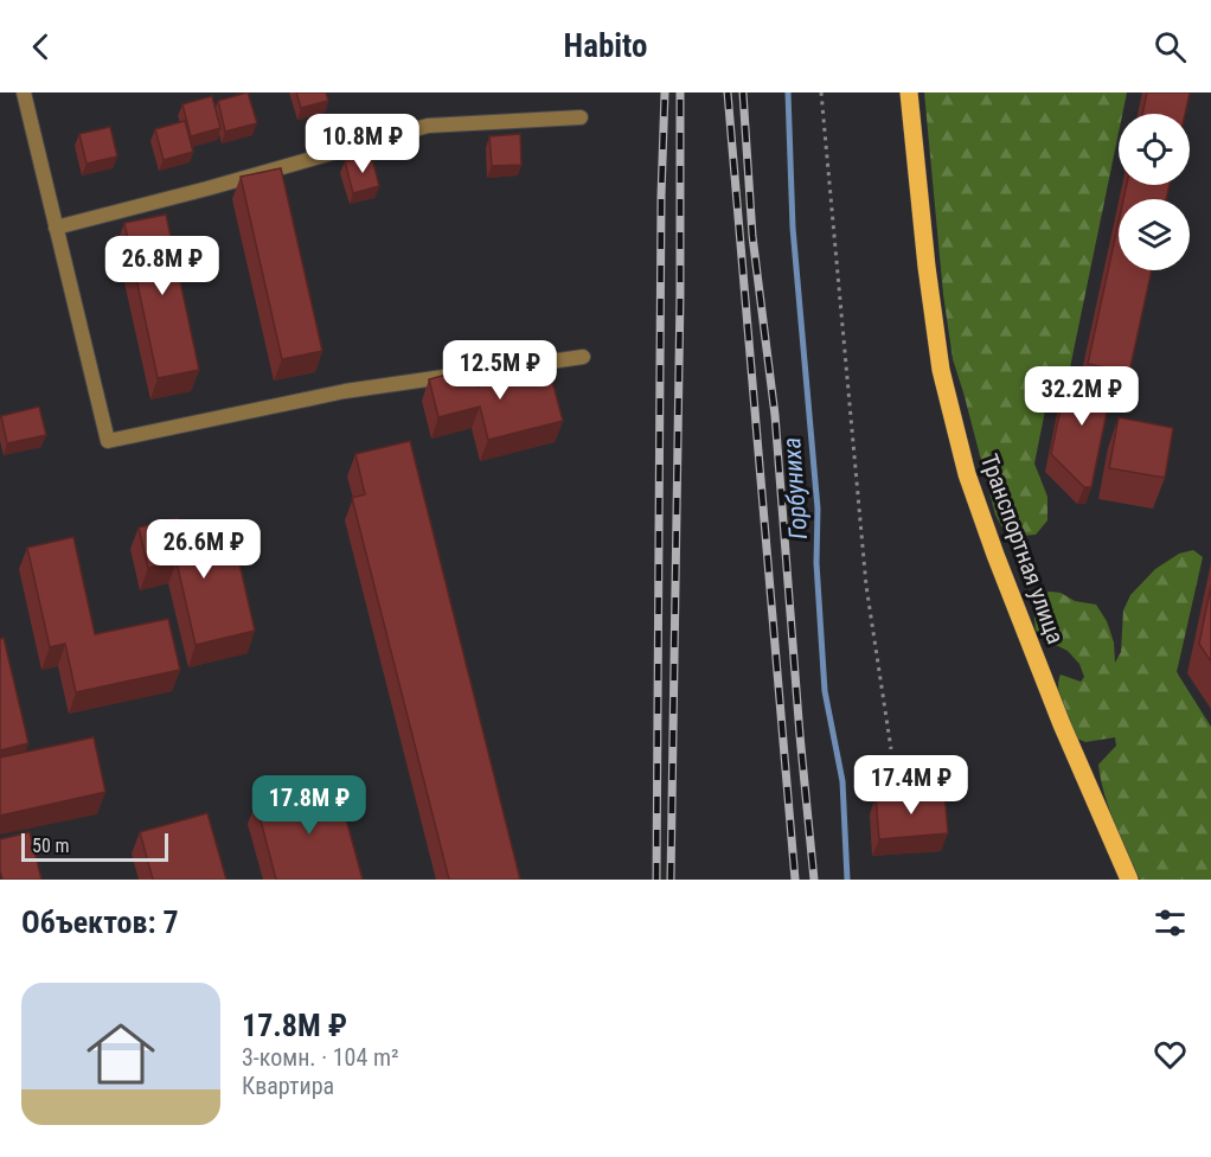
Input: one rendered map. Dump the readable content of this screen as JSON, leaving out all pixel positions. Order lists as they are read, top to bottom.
{
  "streets": {
    "main road": ["Транспортная улица"]
  },
  "water": ["Горбуниха"],
  "scale_bar": "50 m",
  "page": {
    "header": "Habito",
    "price": [
      "10.8M ₽",
      "26.8M ₽",
      "12.5M ₽",
      "32.2M ₽",
      "26.6M ₽",
      "17.4M ₽",
      "17.8M ₽"
    ],
    "scale": "50 m",
    "heading": "Объектов: 7",
    "list": [
      {
        "name": "17.8M ₽",
        "note": "3-комн. · 104 m² · Квартира"
      }
    ]
  }
}
